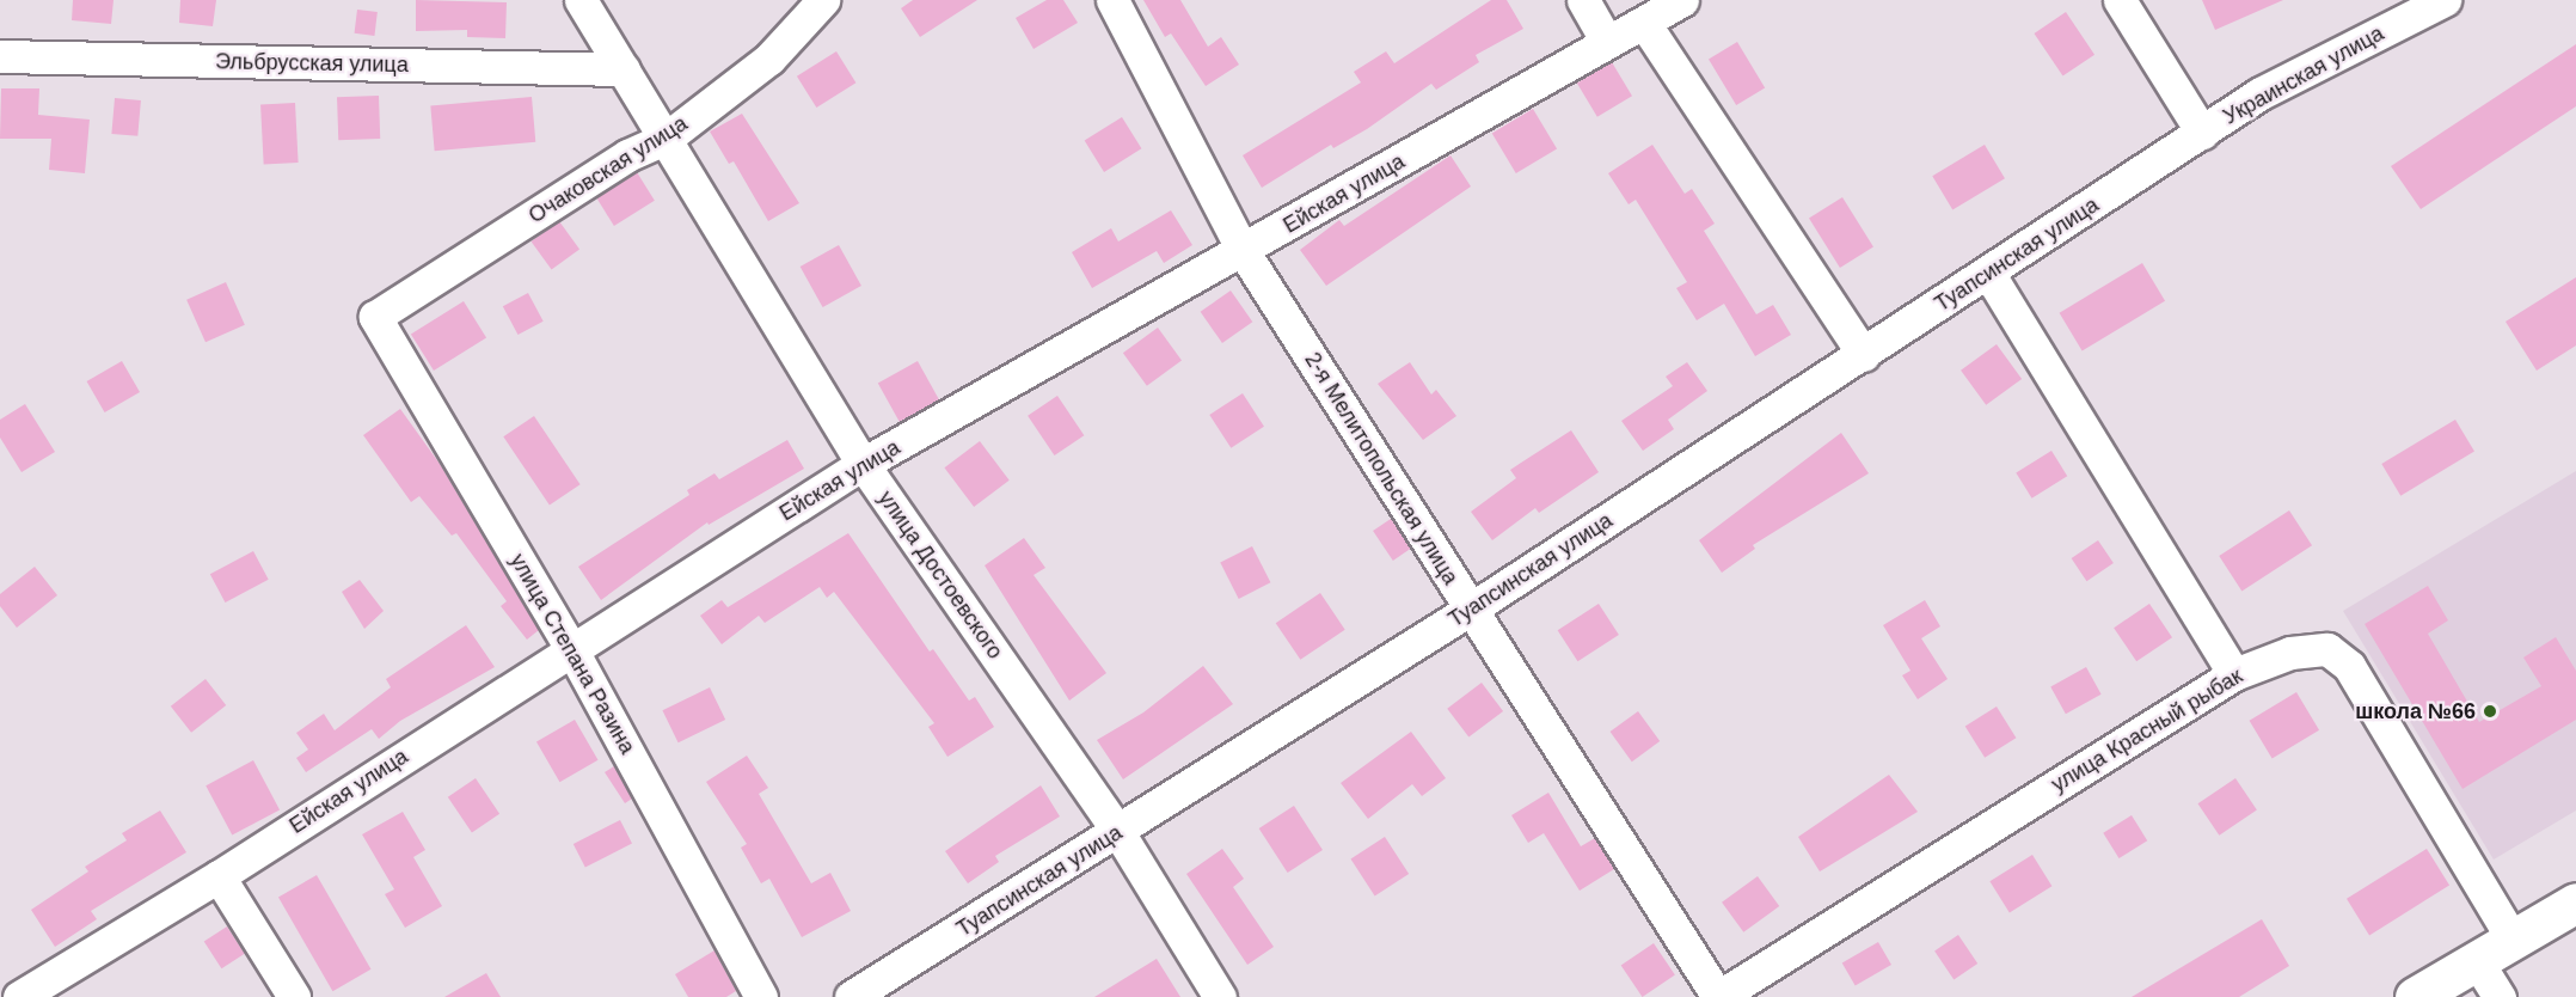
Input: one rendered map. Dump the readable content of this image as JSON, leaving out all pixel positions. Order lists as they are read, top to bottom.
{
  "streets": {
    "street": [
      "Эльбрусская улица",
      "Украинская улица",
      "Очаковская улица",
      "Ейская улица",
      "Туапсинская улица",
      "2-я Мелитопольская улица",
      "улица Достоевского",
      "улица Степана Разина",
      "улица Красный рыбак"
    ]
  },
  "crossings": [
    ["Эльбрусская улица", "улица Достоевского"],
    ["Украинская улица", "Туапсинская улица"],
    ["Очаковская улица", "улица Достоевского"],
    ["Очаковская улица", "улица Степана Разина"],
    ["Ейская улица", "2-я Мелитопольская улица"],
    ["Ейская улица", "улица Достоевского"],
    ["Ейская улица", "улица Степана Разина"],
    ["Туапсинская улица", "2-я Мелитопольская улица"],
    ["Туапсинская улица", "улица Достоевского"],
    ["2-я Мелитопольская улица", "улица Красный рыбак"]
  ],
  "places": ["школа №66"]
}
